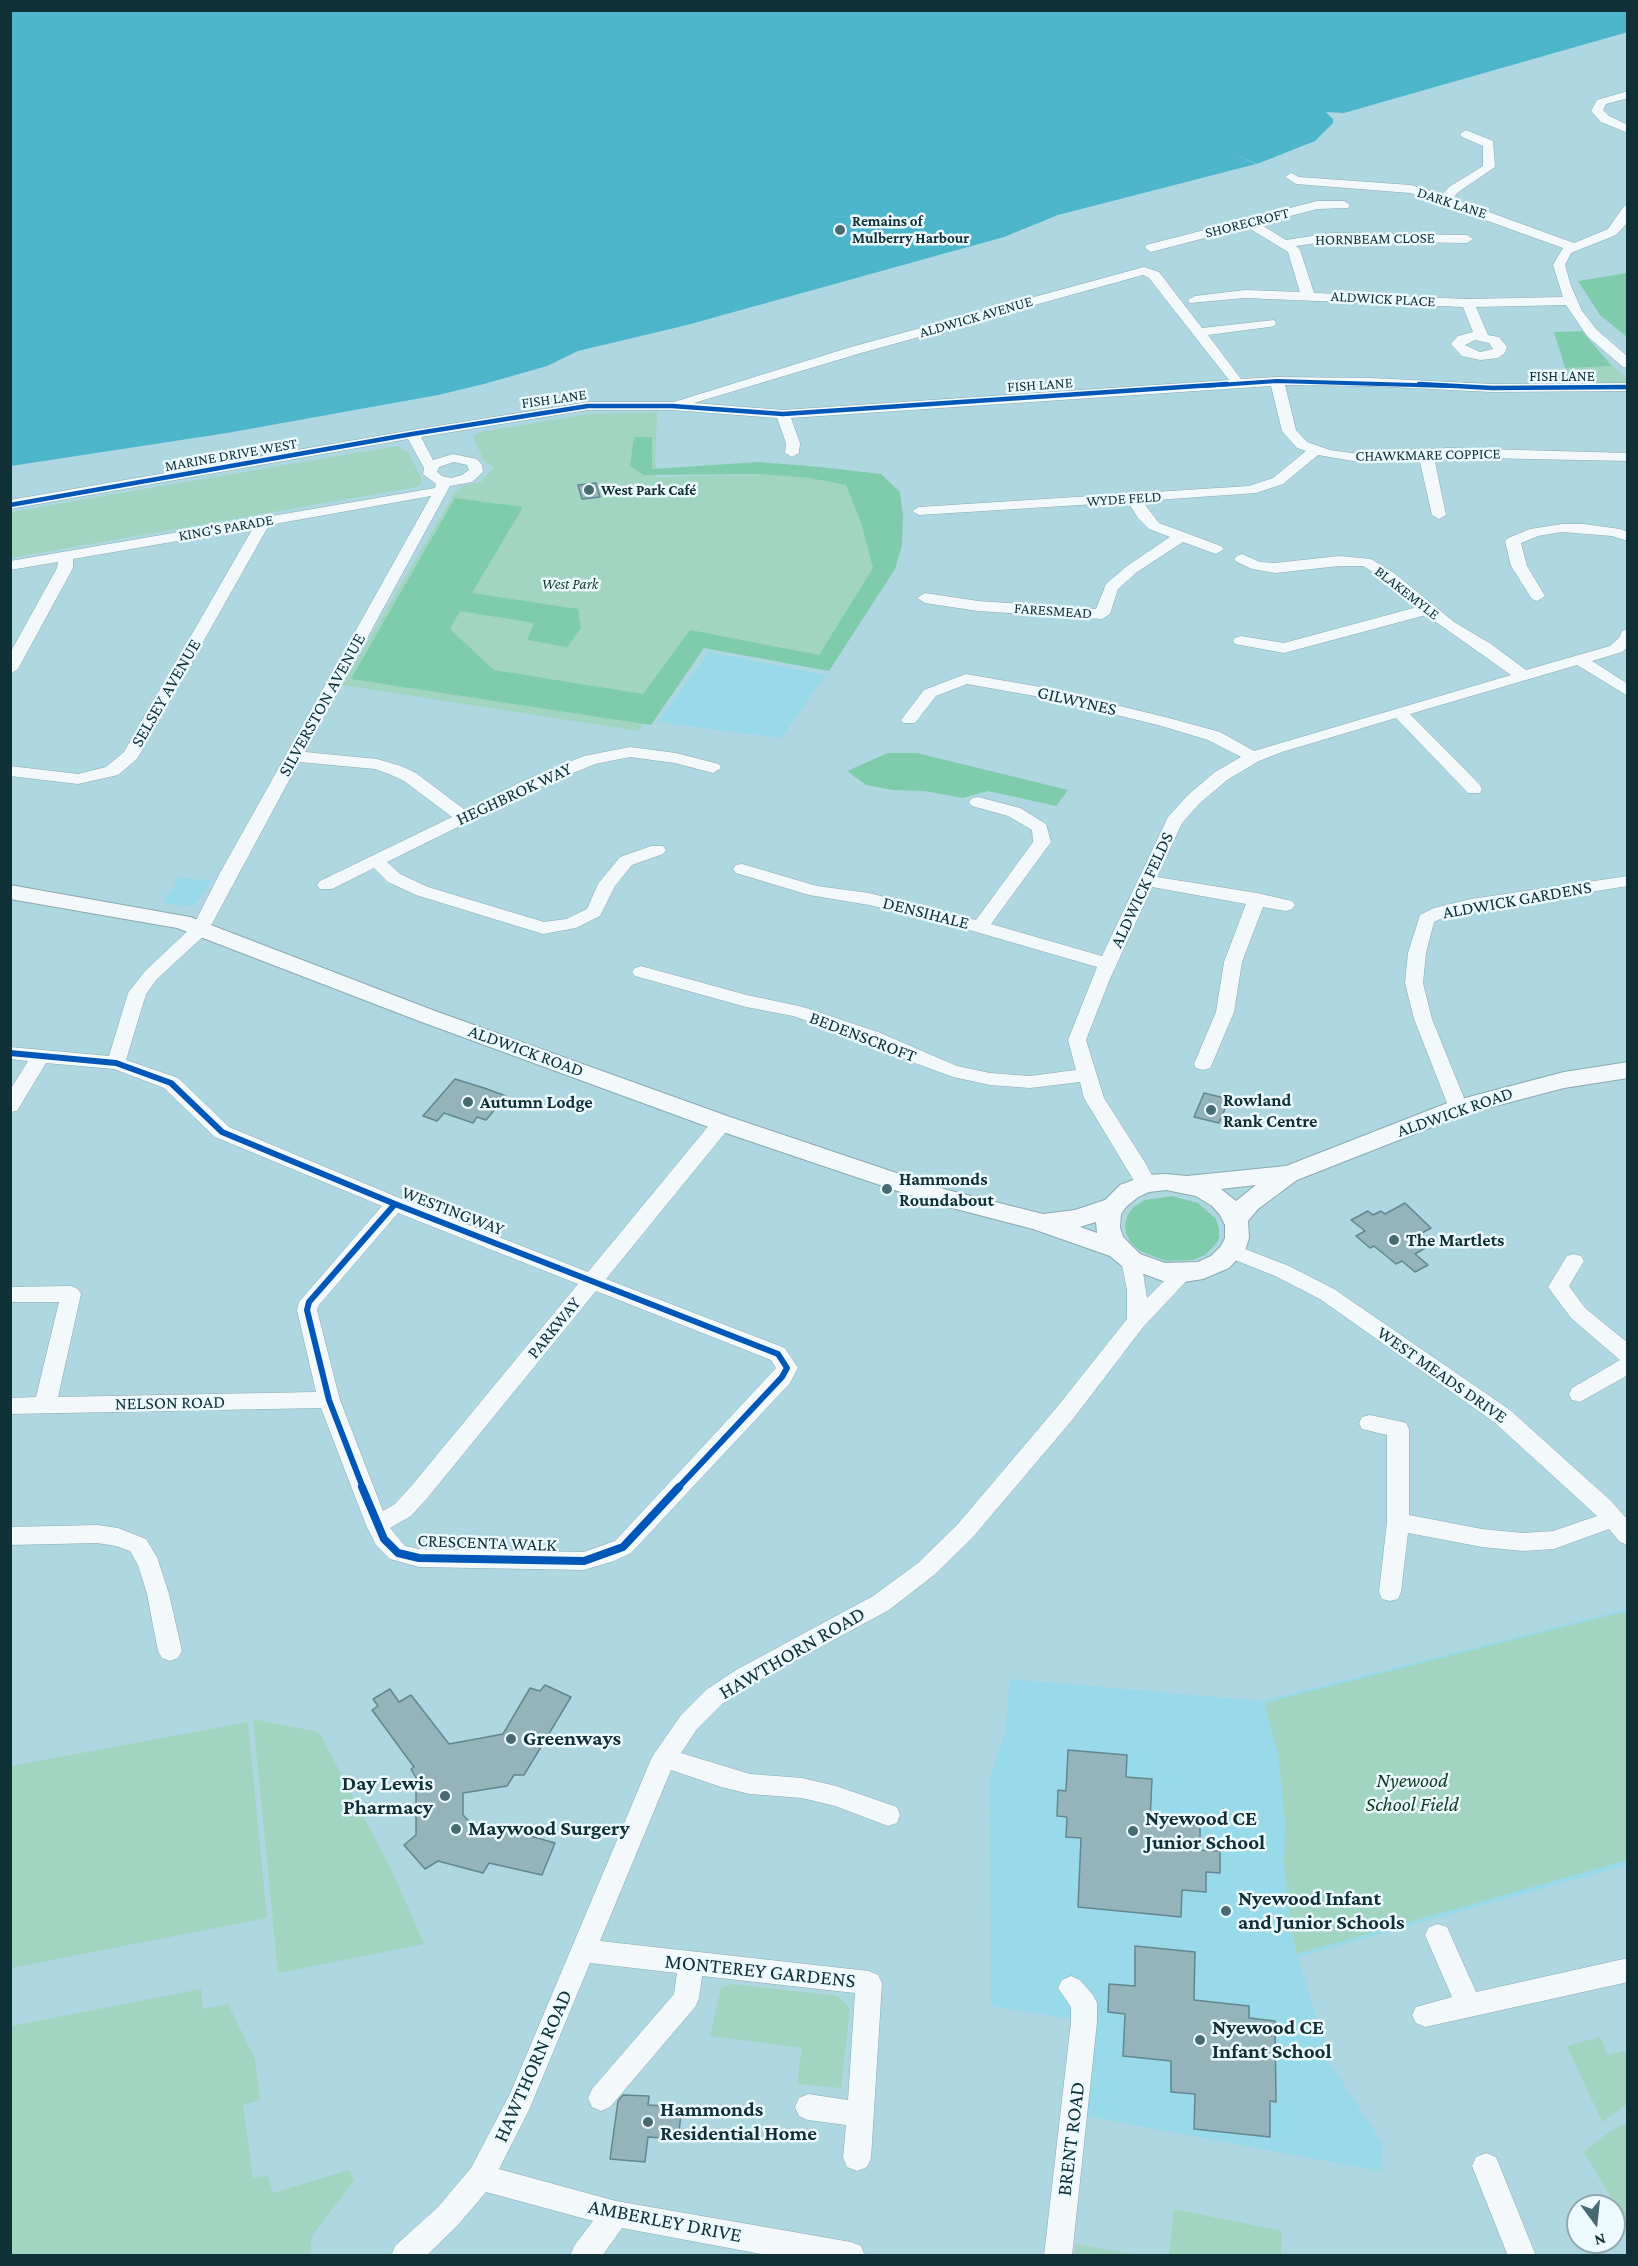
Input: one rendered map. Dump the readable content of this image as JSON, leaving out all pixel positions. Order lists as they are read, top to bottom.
{
  "streets": {
    "main road": ["ALDWICK ROAD"],
    "street": [
      "DARK LANE",
      "SHORECROFT",
      "HORNBEAM CLOSE",
      "ALDWICK PLACE",
      "ALDWICK AVENUE",
      "FISH LANE",
      "MARINE DRIVE WEST",
      "CHAWKMARE COPPICE",
      "WYDE FELD",
      "KING'S PARADE",
      "BLAKEMYLE",
      "FARESMEAD",
      "SELSEY AVENUE",
      "GILWYNES",
      "SILVERSTON AVENUE",
      "HEGHBROK WAY",
      "ALDWICK FELDS",
      "ALDWICK GARDENS",
      "DENSIHALE",
      "BEDENSCROFT",
      "WESTINGWAY",
      "PARKWAY",
      "WEST MEADS DRIVE",
      "NELSON ROAD",
      "CRESCENTA WALK",
      "HAWTHORN ROAD",
      "MONTEREY GARDENS",
      "BRENT ROAD",
      "AMBERLEY DRIVE"
    ]
  },
  "crossings": [
    ["ALDWICK AVENUE", "FISH LANE"],
    ["FISH LANE", "MARINE DRIVE WEST"],
    ["FISH LANE", "CHAWKMARE COPPICE"],
    ["CHAWKMARE COPPICE", "WYDE FELD"],
    ["KING'S PARADE", "SELSEY AVENUE"],
    ["KING'S PARADE", "SILVERSTON AVENUE"],
    ["BLAKEMYLE", "ALDWICK FELDS"],
    ["GILWYNES", "ALDWICK FELDS"],
    ["SILVERSTON AVENUE", "ALDWICK ROAD"],
    ["ALDWICK FELDS", "DENSIHALE"],
    ["ALDWICK FELDS", "BEDENSCROFT"],
    ["ALDWICK FELDS", "WEST MEADS DRIVE"],
    ["ALDWICK FELDS", "HAWTHORN ROAD"],
    ["ALDWICK GARDENS", "ALDWICK ROAD"],
    ["ALDWICK ROAD", "PARKWAY"],
    ["WESTINGWAY", "PARKWAY"],
    ["WESTINGWAY", "CRESCENTA WALK"],
    ["PARKWAY", "CRESCENTA WALK"],
    ["WEST MEADS DRIVE", "HAWTHORN ROAD"],
    ["NELSON ROAD", "CRESCENTA WALK"],
    ["HAWTHORN ROAD", "MONTEREY GARDENS"],
    ["HAWTHORN ROAD", "AMBERLEY DRIVE"]
  ],
  "parks": ["West Park", "Nyewood School Field"],
  "places": [
    "Remains of Mulberry Harbour",
    "West Park Café",
    "Autumn Lodge",
    "Rowland Rank Centre",
    "Hammonds Roundabout",
    "The Martlets",
    "Greenways",
    "Day Lewis Pharmacy",
    "Maywood Surgery",
    "Nyewood CE Junior School",
    "Nyewood Infant and Junior Schools",
    "Nyewood CE Infant School",
    "Hammonds Residential Home"
  ],
  "north": "bottom"
}
